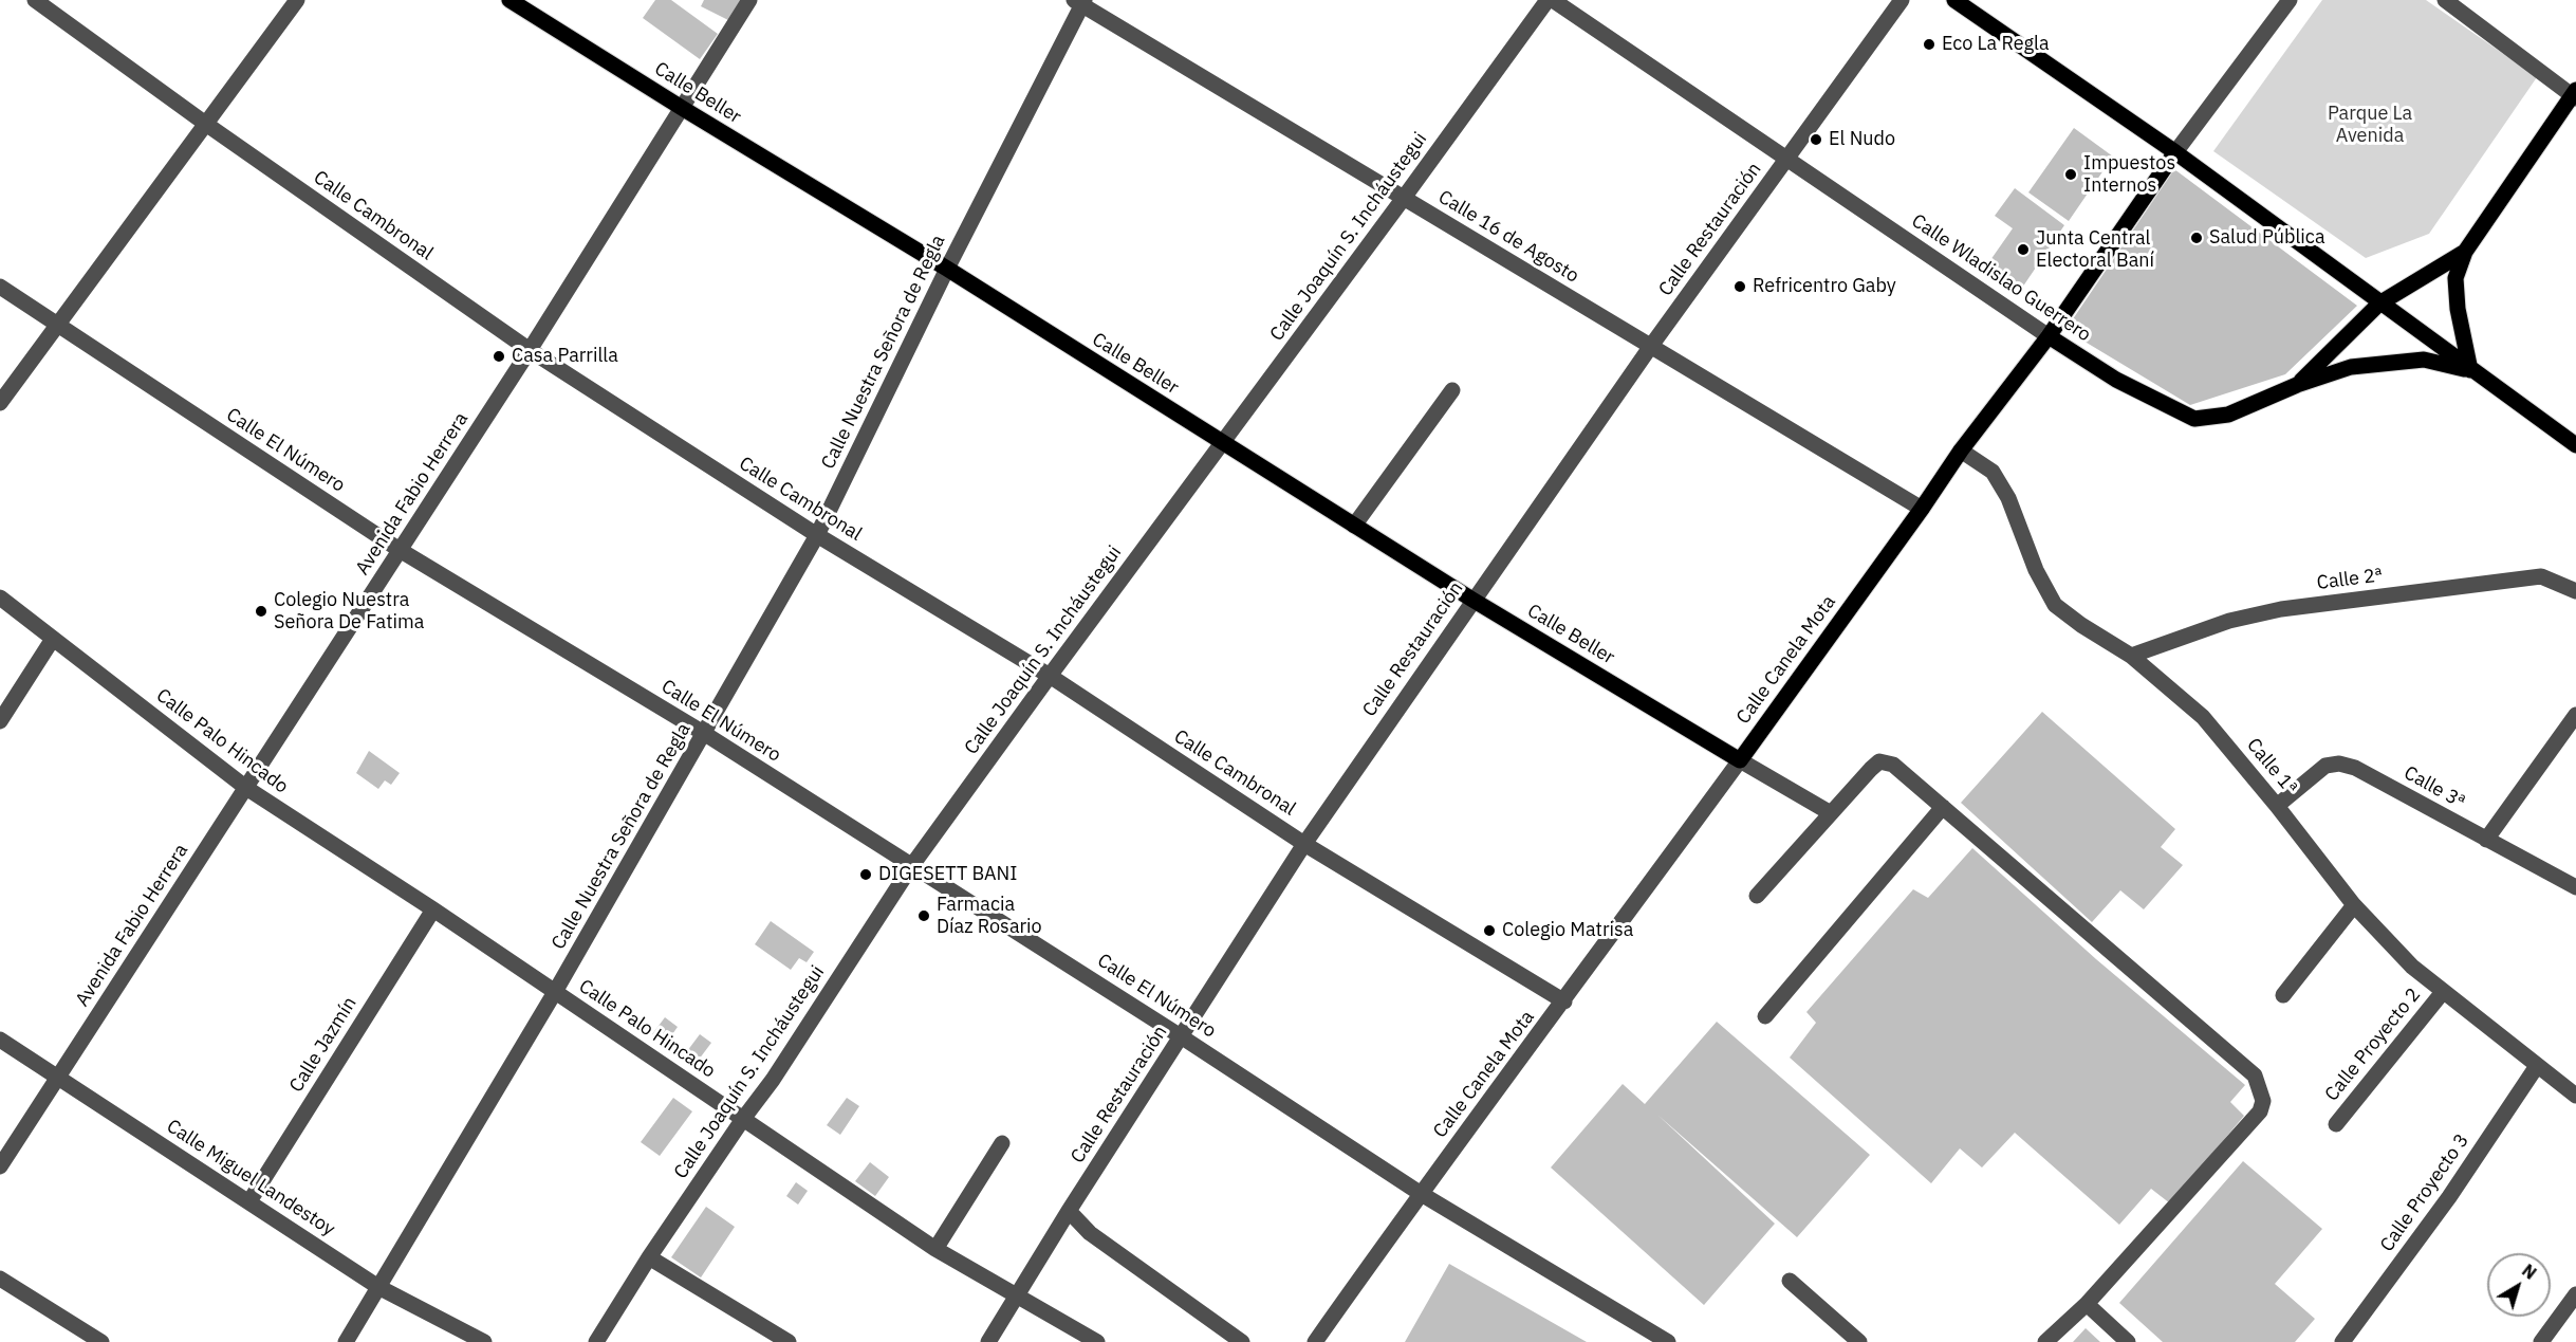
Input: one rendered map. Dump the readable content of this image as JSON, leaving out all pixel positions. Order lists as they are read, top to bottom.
{
  "streets": {
    "main road": ["Calle Beller", "Calle Wladislao Guerrero", "Calle Canela Mota"],
    "street": [
      "Calle Cambronal",
      "Calle Restauración",
      "Calle Joaquín S. Incháustegui",
      "Calle 16 de Agosto",
      "Calle Nuestra Señora de Regla",
      "Calle El Número",
      "Avenida Fabio Herrera",
      "Calle 2ª",
      "Calle Palo Hincado",
      "Calle 1ª",
      "Calle 3ª",
      "Calle Jazmín",
      "Calle Proyecto 2",
      "Calle Miguel Landestoy",
      "Calle Proyecto 3"
    ]
  },
  "crossings": [
    ["Calle Beller", "Calle Restauración"],
    ["Calle Beller", "Calle Joaquín S. Incháustegui"],
    ["Calle Beller", "Calle Nuestra Señora de Regla"],
    ["Calle Beller", "Avenida Fabio Herrera"],
    ["Calle Beller", "Calle Canela Mota"],
    ["Calle Cambronal", "Calle Restauración"],
    ["Calle Cambronal", "Calle Joaquín S. Incháustegui"],
    ["Calle Cambronal", "Calle Nuestra Señora de Regla"],
    ["Calle Cambronal", "Avenida Fabio Herrera"],
    ["Calle Cambronal", "Calle Canela Mota"],
    ["Calle Restauración", "Calle 16 de Agosto"],
    ["Calle Restauración", "Calle Wladislao Guerrero"],
    ["Calle Restauración", "Calle El Número"],
    ["Calle Restauración", "Calle Palo Hincado"],
    ["Calle Joaquín S. Incháustegui", "Calle 16 de Agosto"],
    ["Calle Joaquín S. Incháustegui", "Calle El Número"],
    ["Calle Joaquín S. Incháustegui", "Calle Palo Hincado"],
    ["Calle 16 de Agosto", "Calle Nuestra Señora de Regla"],
    ["Calle 16 de Agosto", "Calle Canela Mota"],
    ["Calle Wladislao Guerrero", "Calle Canela Mota"],
    ["Calle Nuestra Señora de Regla", "Calle El Número"],
    ["Calle Nuestra Señora de Regla", "Calle Palo Hincado"],
    ["Calle Nuestra Señora de Regla", "Calle Miguel Landestoy"],
    ["Calle El Número", "Avenida Fabio Herrera"],
    ["Calle El Número", "Calle Canela Mota"],
    ["Avenida Fabio Herrera", "Calle Palo Hincado"],
    ["Avenida Fabio Herrera", "Calle Miguel Landestoy"],
    ["Calle 2ª", "Calle 1ª"],
    ["Calle Canela Mota", "Calle 1ª"],
    ["Calle Palo Hincado", "Calle Jazmín"],
    ["Calle 1ª", "Calle 3ª"],
    ["Calle 1ª", "Calle Proyecto 2"],
    ["Calle 1ª", "Calle Proyecto 3"],
    ["Calle Jazmín", "Calle Miguel Landestoy"]
  ],
  "parks": ["Parque La Avenida"],
  "places": [
    "Eco La Regla",
    "El Nudo",
    "Impuestos Internos",
    "Salud Pública",
    "Junta Central Electoral Baní",
    "Refricentro Gaby",
    "Casa Parrilla",
    "Colegio Nuestra Señora De Fatima",
    "DIGESETT BANI",
    "Farmacia Díaz Rosario",
    "Colegio Matrisa"
  ],
  "north": "top right"
}
